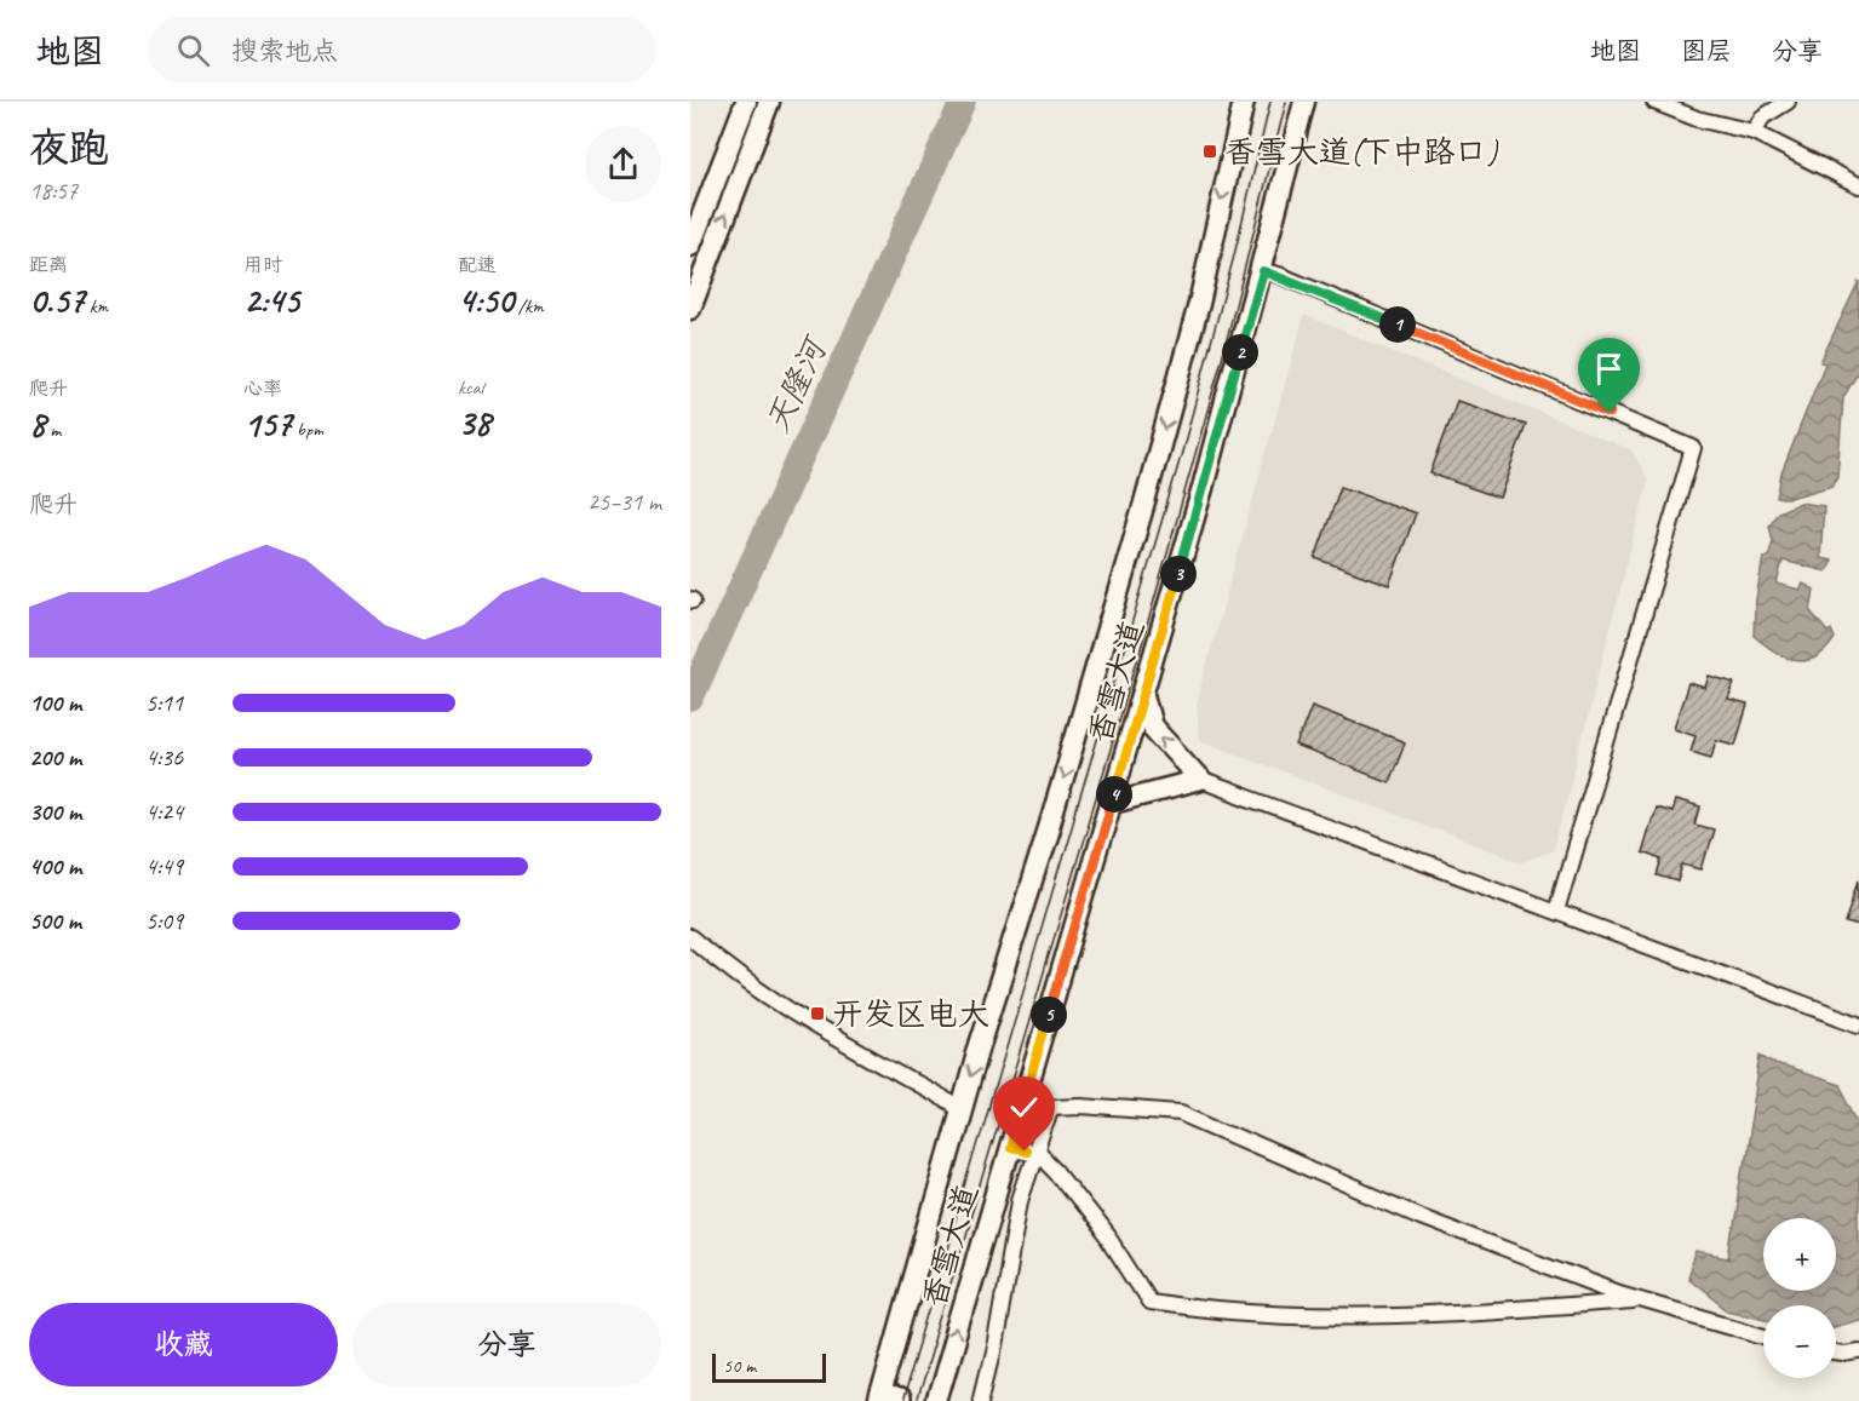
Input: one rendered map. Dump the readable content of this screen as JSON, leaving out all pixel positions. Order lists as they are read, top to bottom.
{
  "streets": {
    "main road": ["香雪大道"]
  },
  "water": ["天隆河"],
  "places": {
    "transit": ["香雪大道(下中路口)", "开发区电大"]
  },
  "scale_bar": "50 m",
  "page": {
    "header": "地图",
    "search": "搜索地点",
    "nav": ["地图", "图层", "分享"],
    "heading": ["夜跑", "18:57"],
    "stats": [
      ["距离", "0.57 km"],
      ["用时", "2:45"],
      ["配速", "4:50 /km"],
      ["爬升", "8 m"],
      ["心率", "157 bpm"],
      ["kcal", "38"]
    ],
    "pins": [
      "1",
      "2",
      "3",
      "4",
      "5"
    ],
    "chart": ["爬升", "25–31 m"],
    "list": [
      {
        "name": "100 m",
        "note": "5:11"
      },
      {
        "name": "200 m",
        "note": "4:36"
      },
      {
        "name": "300 m",
        "note": "4:24"
      },
      {
        "name": "400 m",
        "note": "4:49"
      },
      {
        "name": "500 m",
        "note": "5:09"
      }
    ],
    "map_buttons": ["+", "−"],
    "buttons": ["收藏", "分享"],
    "scale": "50 m"
  }
}
